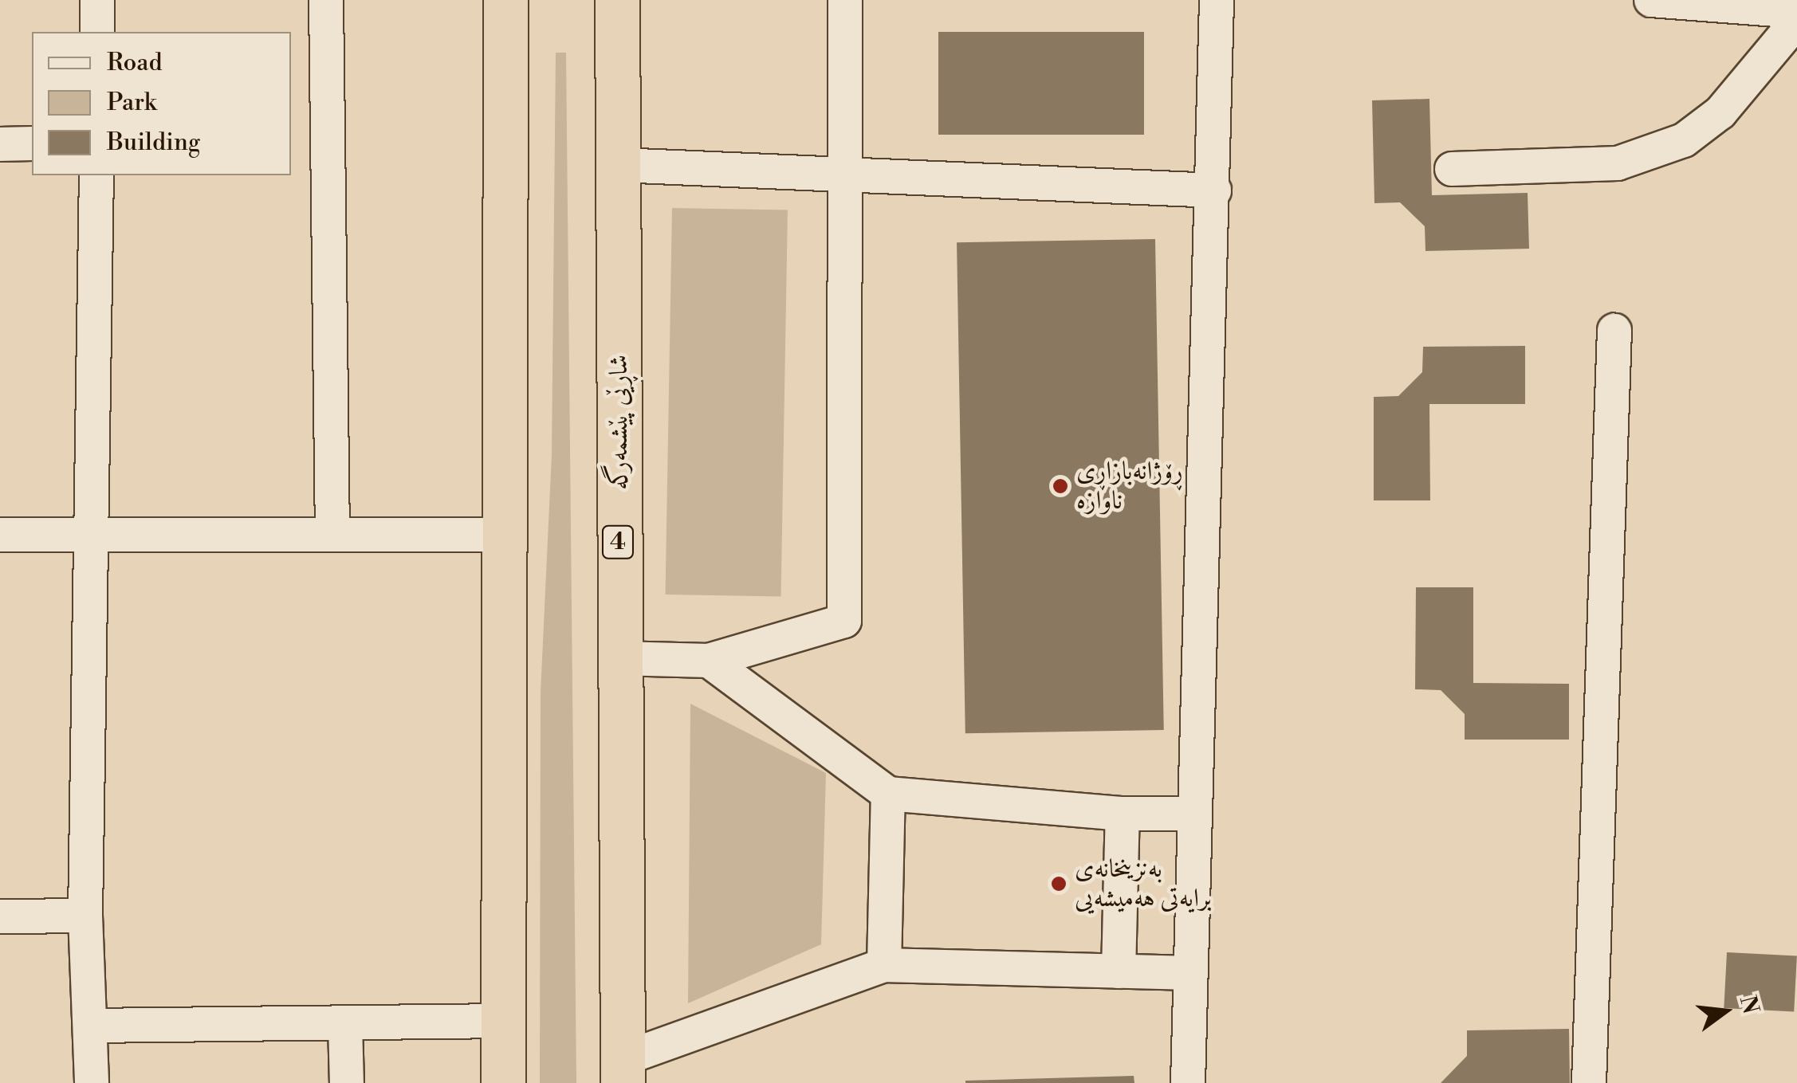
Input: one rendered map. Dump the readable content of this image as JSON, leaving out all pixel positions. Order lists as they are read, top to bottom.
{
  "streets": {
    "highway": ["شاڕێی پێشمەرگە", "4"]
  },
  "places": ["ڕۆژانەبازاڕی ناوازە", "بەنزینخانەی برایەتی هەمیشەیی"],
  "legend": ["Road", "Park", "Building"],
  "north": "right"
}
